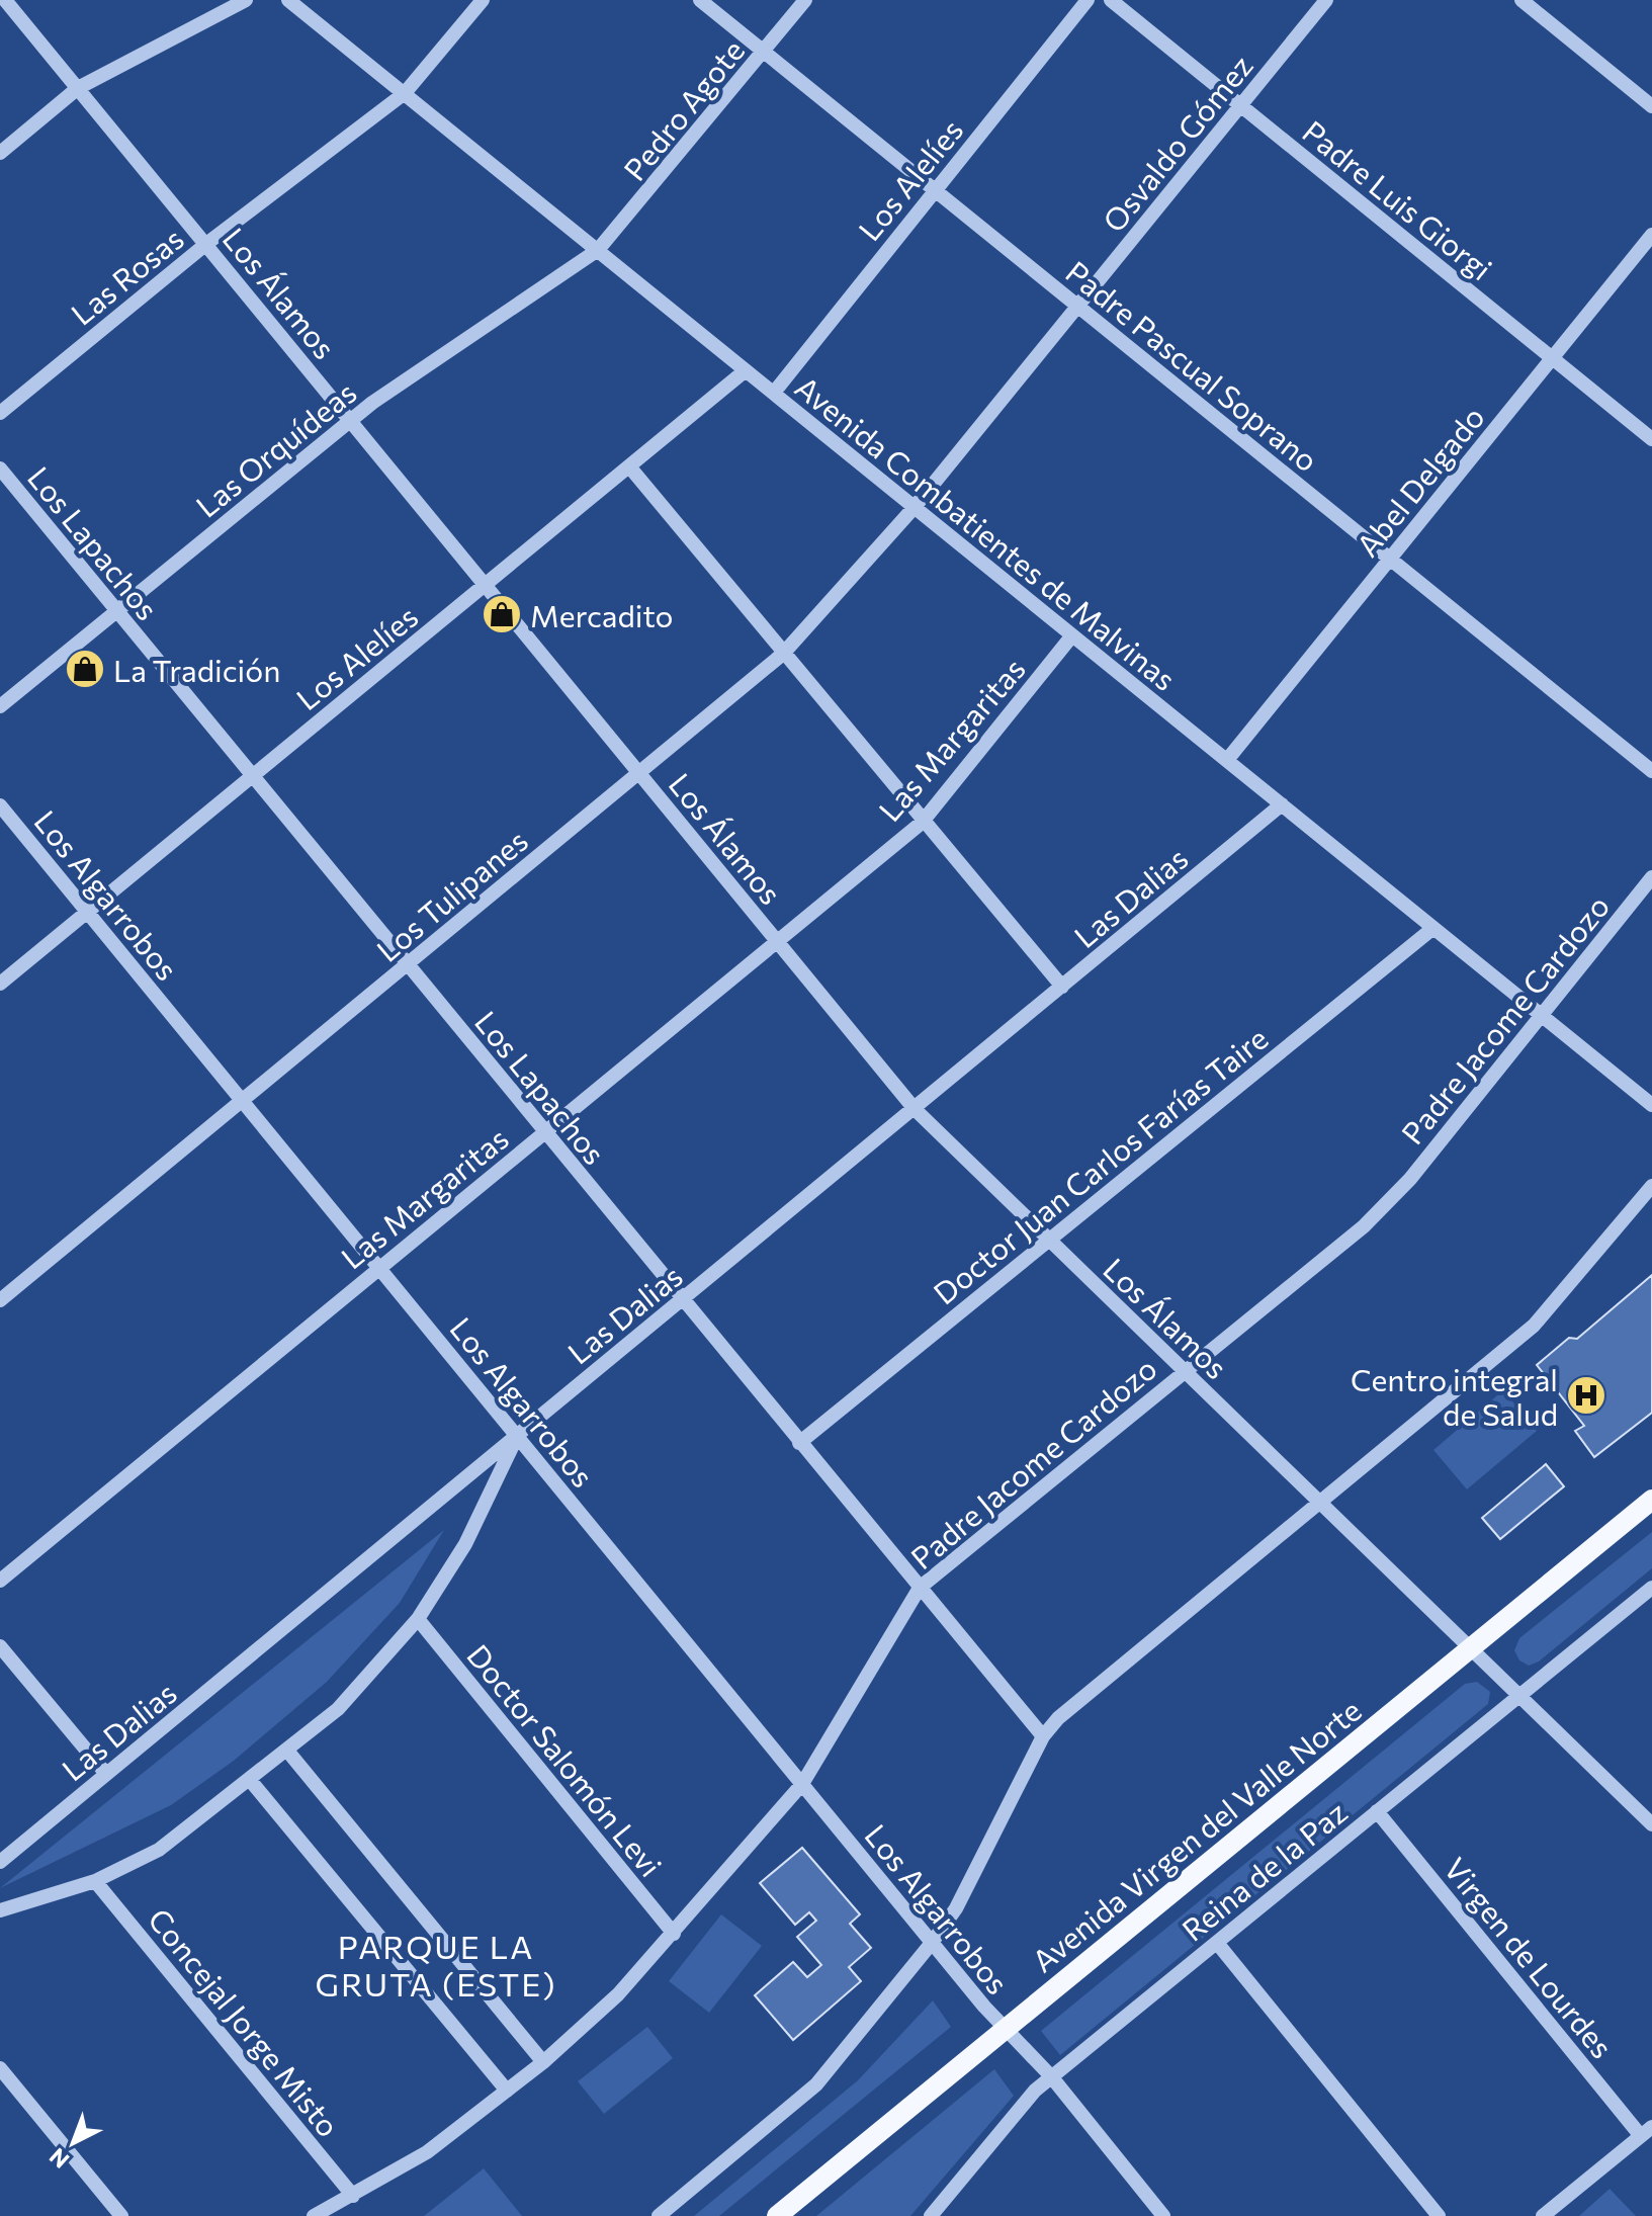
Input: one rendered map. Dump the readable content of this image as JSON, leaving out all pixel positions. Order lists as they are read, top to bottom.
{
  "streets": {
    "main road": ["Avenida Virgen del Valle Norte"],
    "street": [
      "Pedro Agote",
      "Osvaldo Gómez",
      "Los Alelíes",
      "Padre Luis Giorgi",
      "Las Rosas",
      "Los Álamos",
      "Padre Pascual Soprano",
      "Las Orquídeas",
      "Abel Delgado",
      "Avenida Combatientes de Malvinas",
      "Los Lapachos",
      "Las Margaritas",
      "Los Algarrobos",
      "Los Tulipanes",
      "Las Dalias",
      "Padre Jacome Cardozo",
      "Doctor Juan Carlos Farías Taire",
      "Doctor Salomón Levi",
      "Reina de la Paz",
      "Virgen de Lourdes",
      "Concejal Jorge Misto"
    ]
  },
  "crossings": [
    ["Pedro Agote", "Padre Pascual Soprano"],
    ["Pedro Agote", "Las Orquídeas"],
    ["Pedro Agote", "Avenida Combatientes de Malvinas"],
    ["Osvaldo Gómez", "Padre Luis Giorgi"],
    ["Osvaldo Gómez", "Padre Pascual Soprano"],
    ["Osvaldo Gómez", "Avenida Combatientes de Malvinas"],
    ["Osvaldo Gómez", "Los Tulipanes"],
    ["Los Alelíes", "Los Álamos"],
    ["Los Alelíes", "Padre Pascual Soprano"],
    ["Los Alelíes", "Avenida Combatientes de Malvinas"],
    ["Los Alelíes", "Los Lapachos"],
    ["Los Alelíes", "Los Algarrobos"],
    ["Padre Luis Giorgi", "Abel Delgado"],
    ["Las Rosas", "Los Álamos"],
    ["Las Rosas", "Avenida Combatientes de Malvinas"],
    ["Los Álamos", "Las Orquídeas"],
    ["Los Álamos", "Las Margaritas"],
    ["Los Álamos", "Los Tulipanes"],
    ["Los Álamos", "Las Dalias"],
    ["Los Álamos", "Padre Jacome Cardozo"],
    ["Los Álamos", "Doctor Juan Carlos Farías Taire"],
    ["Los Álamos", "Avenida Virgen del Valle Norte"],
    ["Los Álamos", "Reina de la Paz"],
    ["Padre Pascual Soprano", "Abel Delgado"],
    ["Las Orquídeas", "Avenida Combatientes de Malvinas"],
    ["Las Orquídeas", "Los Lapachos"],
    ["Abel Delgado", "Avenida Combatientes de Malvinas"],
    ["Avenida Combatientes de Malvinas", "Las Margaritas"],
    ["Avenida Combatientes de Malvinas", "Los Tulipanes"],
    ["Avenida Combatientes de Malvinas", "Las Dalias"],
    ["Avenida Combatientes de Malvinas", "Padre Jacome Cardozo"],
    ["Avenida Combatientes de Malvinas", "Doctor Juan Carlos Farías Taire"],
    ["Los Lapachos", "Las Margaritas"],
    ["Los Lapachos", "Los Tulipanes"],
    ["Los Lapachos", "Las Dalias"],
    ["Los Lapachos", "Padre Jacome Cardozo"],
    ["Los Lapachos", "Doctor Juan Carlos Farías Taire"],
    ["Las Margaritas", "Los Algarrobos"],
    ["Los Algarrobos", "Los Tulipanes"],
    ["Los Algarrobos", "Las Dalias"],
    ["Los Algarrobos", "Padre Jacome Cardozo"],
    ["Los Algarrobos", "Avenida Virgen del Valle Norte"],
    ["Los Algarrobos", "Reina de la Paz"],
    ["Padre Jacome Cardozo", "Doctor Salomón Levi"],
    ["Padre Jacome Cardozo", "Concejal Jorge Misto"],
    ["Reina de la Paz", "Virgen de Lourdes"]
  ],
  "districts": ["PARQUE LA GRUTA (ESTE)"],
  "places": {
    "shop": ["Mercadito", "La Tradición"],
    "hospital": ["Centro integral de Salud"]
  },
  "north": "bottom left"
}
